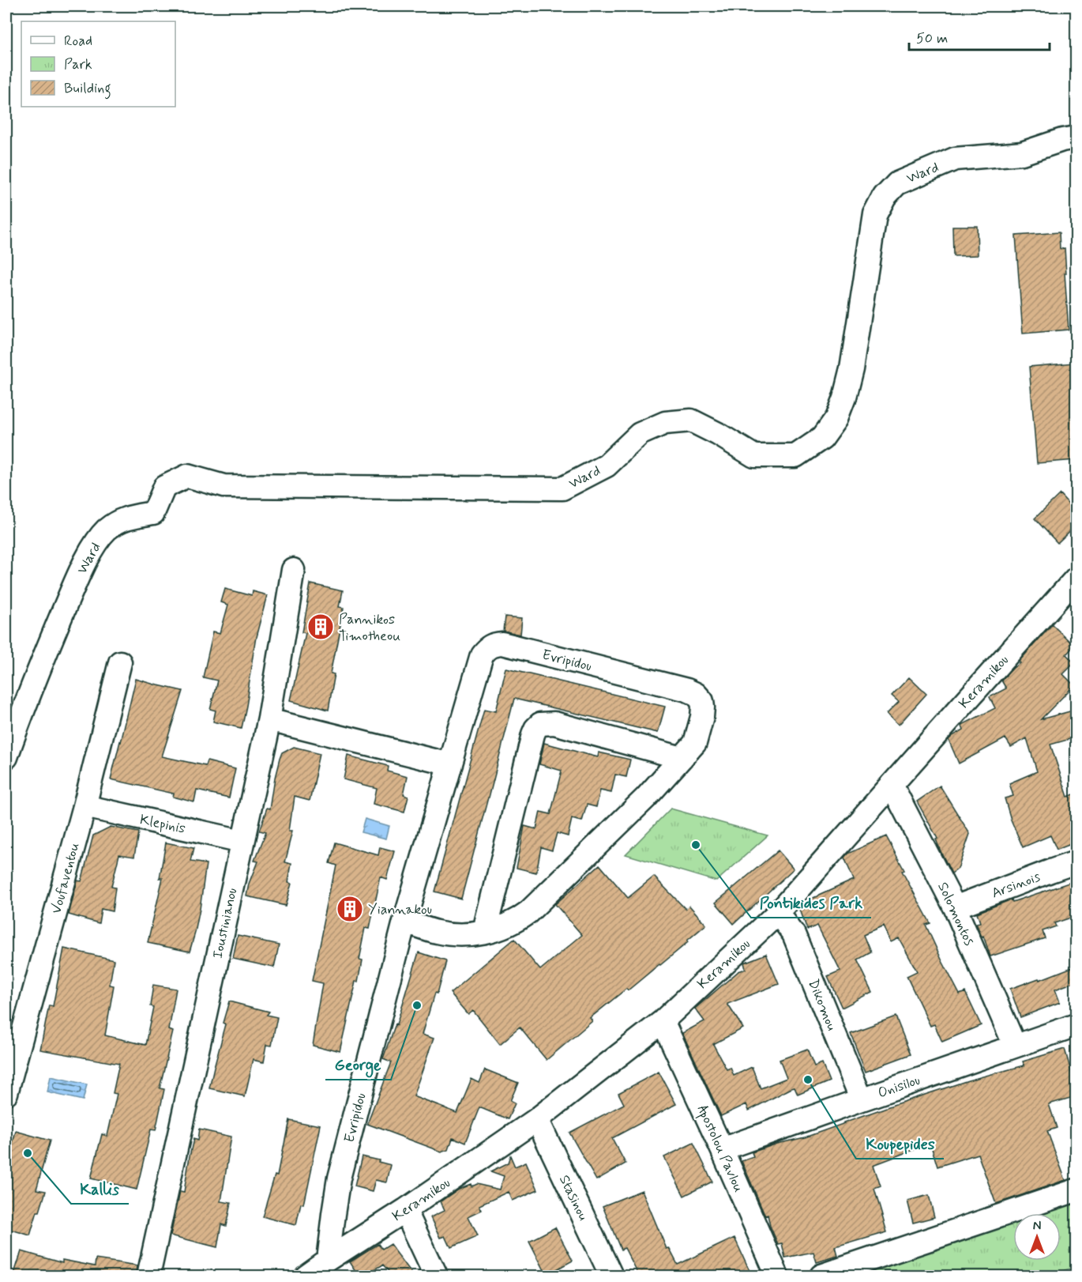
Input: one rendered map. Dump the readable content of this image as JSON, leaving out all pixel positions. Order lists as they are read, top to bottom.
{
  "streets": {
    "street": [
      "Ward",
      "Evripidou",
      "Keramikou",
      "Klepinis",
      "Voufaventou",
      "Arsinois",
      "Solomontos",
      "Ioustinianou",
      "Dikomou",
      "Onisilou",
      "Apostolou Pavlou",
      "Stasinou"
    ]
  },
  "crossings": [
    ["Evripidou", "Keramikou"],
    ["Keramikou", "Solomontos"],
    ["Keramikou", "Dikomou"],
    ["Keramikou", "Apostolou Pavlou"],
    ["Keramikou", "Stasinou"],
    ["Klepinis", "Voufaventou"],
    ["Klepinis", "Ioustinianou"],
    ["Arsinois", "Solomontos"],
    ["Solomontos", "Onisilou"],
    ["Dikomou", "Onisilou"],
    ["Onisilou", "Apostolou Pavlou"]
  ],
  "places": {
    "building": ["Pannikos Timotheou", "Yiannakou"],
    "other": [
      "Pontikides Park",
      "George",
      "Koupepides",
      "Kallis"
    ]
  },
  "legend": ["Road", "Park", "Building"],
  "scale_bar": "50 m",
  "north": "top"
}
